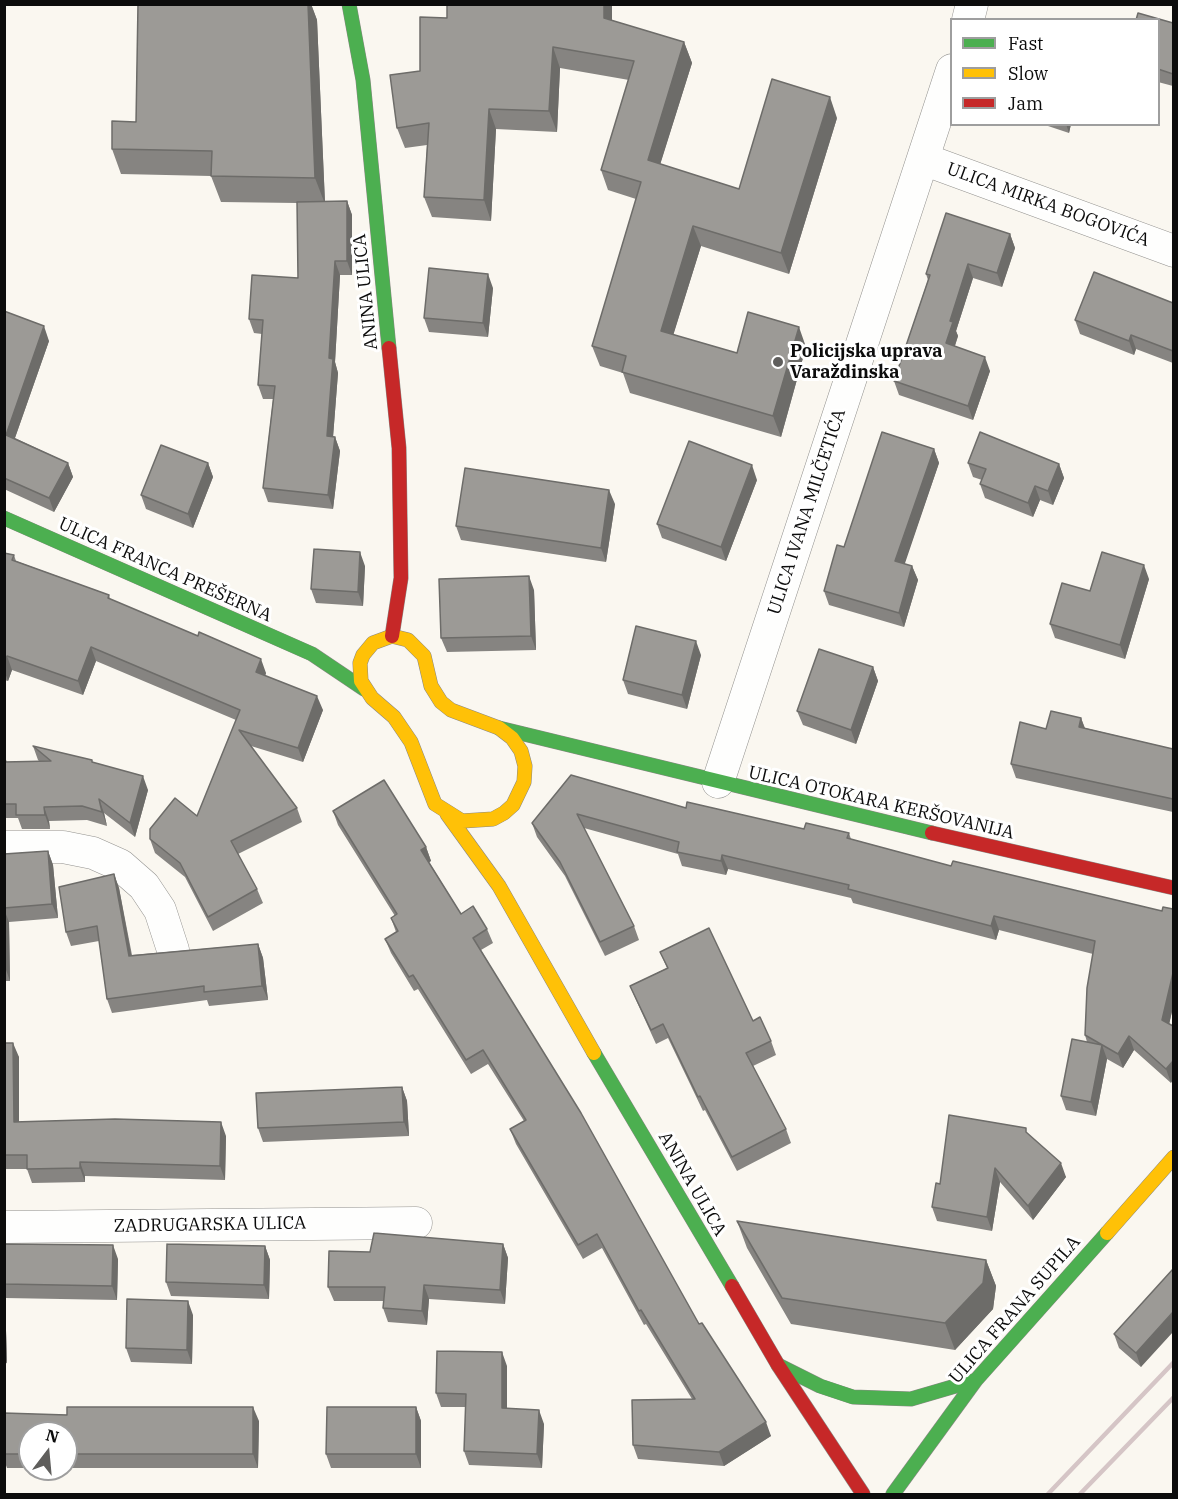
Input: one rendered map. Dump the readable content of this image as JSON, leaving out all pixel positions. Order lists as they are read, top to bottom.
{
  "streets": {
    "main road": [
      "ANINA ULICA",
      "ULICA FRANCA PREŠERNA",
      "ULICA OTOKARA KERŠOVANIJA",
      "ULICA FRANA SUPILA"
    ],
    "street": ["ULICA MIRKA BOGOVIĆA", "ULICA IVANA MILČETIĆA", "ZADRUGARSKA ULICA"]
  },
  "crossings": [
    ["ULICA MIRKA BOGOVIĆA", "ULICA IVANA MILČETIĆA"],
    ["ANINA ULICA", "ULICA FRANCA PREŠERNA"],
    ["ANINA ULICA", "ULICA OTOKARA KERŠOVANIJA"],
    ["ULICA IVANA MILČETIĆA", "ULICA OTOKARA KERŠOVANIJA"]
  ],
  "places": ["Policijska uprava Varaždinska"],
  "legend": ["Fast", "Slow", "Jam"],
  "north": "top"
}
